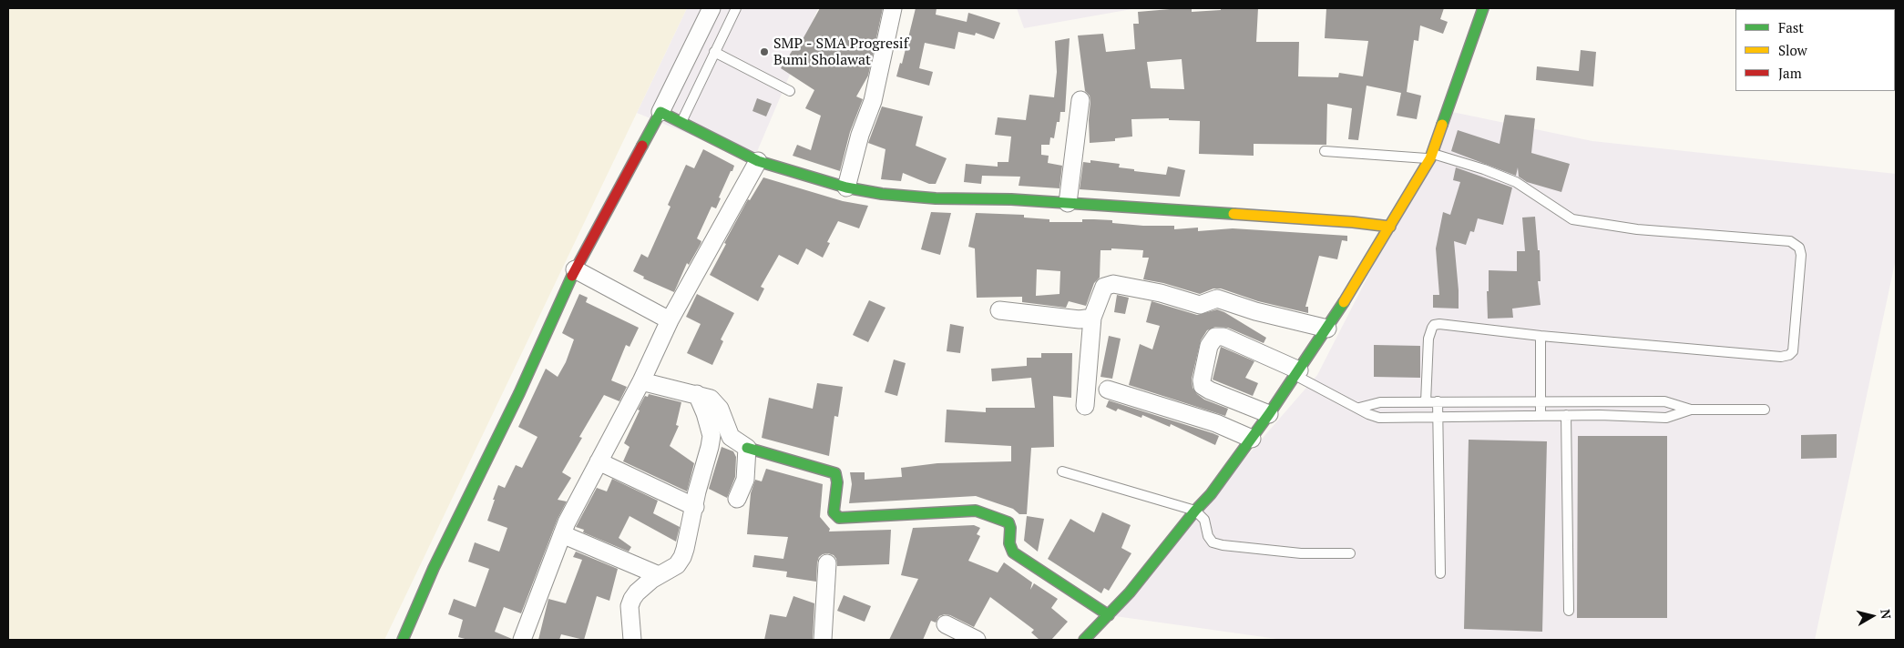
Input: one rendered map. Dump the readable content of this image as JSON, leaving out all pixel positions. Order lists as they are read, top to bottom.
{
  "places": ["SMP - SMA Progresif Bumi Sholawat"],
  "legend": ["Fast", "Slow", "Jam"],
  "north": "right"
}
